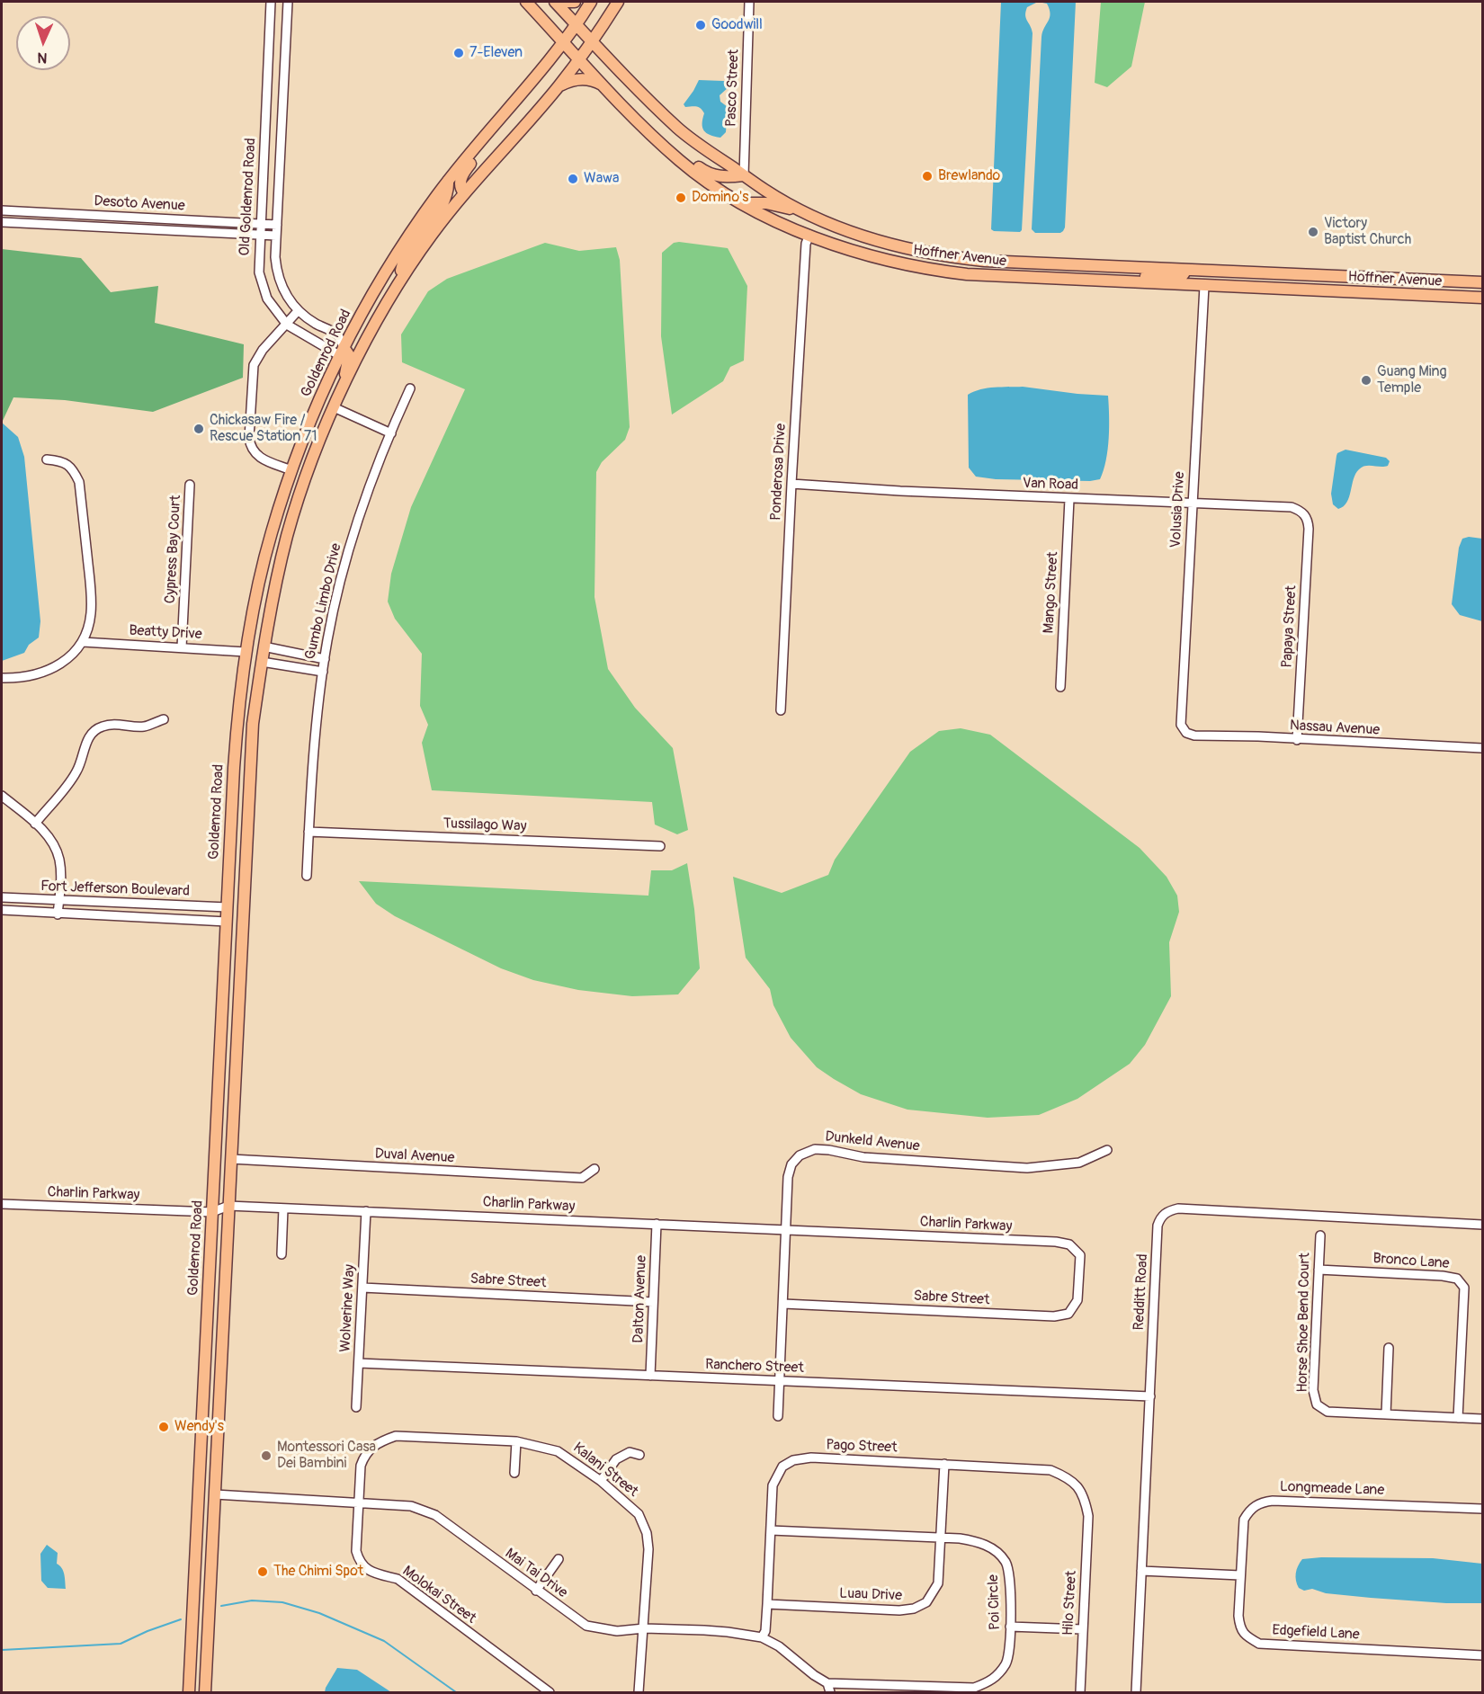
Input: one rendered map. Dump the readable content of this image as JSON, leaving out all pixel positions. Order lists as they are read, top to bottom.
{
  "streets": {
    "main road": ["Hoffner Avenue", "Goldenrod Road"],
    "street": [
      "Pasco Street",
      "Old Goldenrod Road",
      "Desoto Avenue",
      "Ponderosa Drive",
      "Van Road",
      "Volusia Drive",
      "Cypress Bay Court",
      "Mango Street",
      "Gumbo Limbo Drive",
      "Papaya Street",
      "Beatty Drive",
      "Nassau Avenue",
      "Tussilago Way",
      "Fort Jefferson Boulevard",
      "Dunkeld Avenue",
      "Duval Avenue",
      "Charlin Parkway",
      "Bronco Lane",
      "Sabre Street",
      "Redditt Road",
      "Dalton Avenue",
      "Wolverine Way",
      "Horse Shoe Bend Court",
      "Ranchero Street",
      "Pago Street",
      "Kalani Street",
      "Longmeade Lane",
      "Mai Tai Drive",
      "Molokai Street",
      "Luau Drive",
      "Poi Circle",
      "Hilo Street",
      "Edgefield Lane"
    ]
  },
  "crossings": [
    ["Pasco Street", "Hoffner Avenue"],
    ["Old Goldenrod Road", "Desoto Avenue"],
    ["Old Goldenrod Road", "Goldenrod Road"],
    ["Hoffner Avenue", "Goldenrod Road"],
    ["Hoffner Avenue", "Ponderosa Drive"],
    ["Hoffner Avenue", "Volusia Drive"],
    ["Goldenrod Road", "Beatty Drive"],
    ["Goldenrod Road", "Fort Jefferson Boulevard"],
    ["Goldenrod Road", "Duval Avenue"],
    ["Goldenrod Road", "Charlin Parkway"],
    ["Goldenrod Road", "Mai Tai Drive"],
    ["Ponderosa Drive", "Van Road"],
    ["Van Road", "Volusia Drive"],
    ["Van Road", "Mango Street"],
    ["Van Road", "Papaya Street"],
    ["Volusia Drive", "Nassau Avenue"],
    ["Cypress Bay Court", "Beatty Drive"],
    ["Gumbo Limbo Drive", "Tussilago Way"],
    ["Papaya Street", "Nassau Avenue"],
    ["Dunkeld Avenue", "Charlin Parkway"],
    ["Dunkeld Avenue", "Sabre Street"],
    ["Dunkeld Avenue", "Ranchero Street"],
    ["Charlin Parkway", "Sabre Street"],
    ["Charlin Parkway", "Dalton Avenue"],
    ["Charlin Parkway", "Wolverine Way"],
    ["Bronco Lane", "Horse Shoe Bend Court"],
    ["Sabre Street", "Dalton Avenue"],
    ["Sabre Street", "Wolverine Way"],
    ["Redditt Road", "Ranchero Street"],
    ["Dalton Avenue", "Ranchero Street"],
    ["Wolverine Way", "Ranchero Street"],
    ["Pago Street", "Mai Tai Drive"],
    ["Pago Street", "Luau Drive"],
    ["Pago Street", "Poi Circle"],
    ["Pago Street", "Hilo Street"],
    ["Kalani Street", "Mai Tai Drive"],
    ["Kalani Street", "Molokai Street"],
    ["Longmeade Lane", "Edgefield Lane"],
    ["Mai Tai Drive", "Molokai Street"],
    ["Mai Tai Drive", "Poi Circle"],
    ["Luau Drive", "Poi Circle"]
  ],
  "places": [
    "Goodwill",
    "7-Eleven",
    "Brewlando",
    "Wawa",
    "Domino's",
    "Victory Baptist Church",
    "Guang Ming Temple",
    "Chickasaw Fire / Rescue Station 71",
    "Wendy's",
    "Montessori Casa Dei Bambini",
    "The Chimi Spot"
  ],
  "north": "bottom"
}
